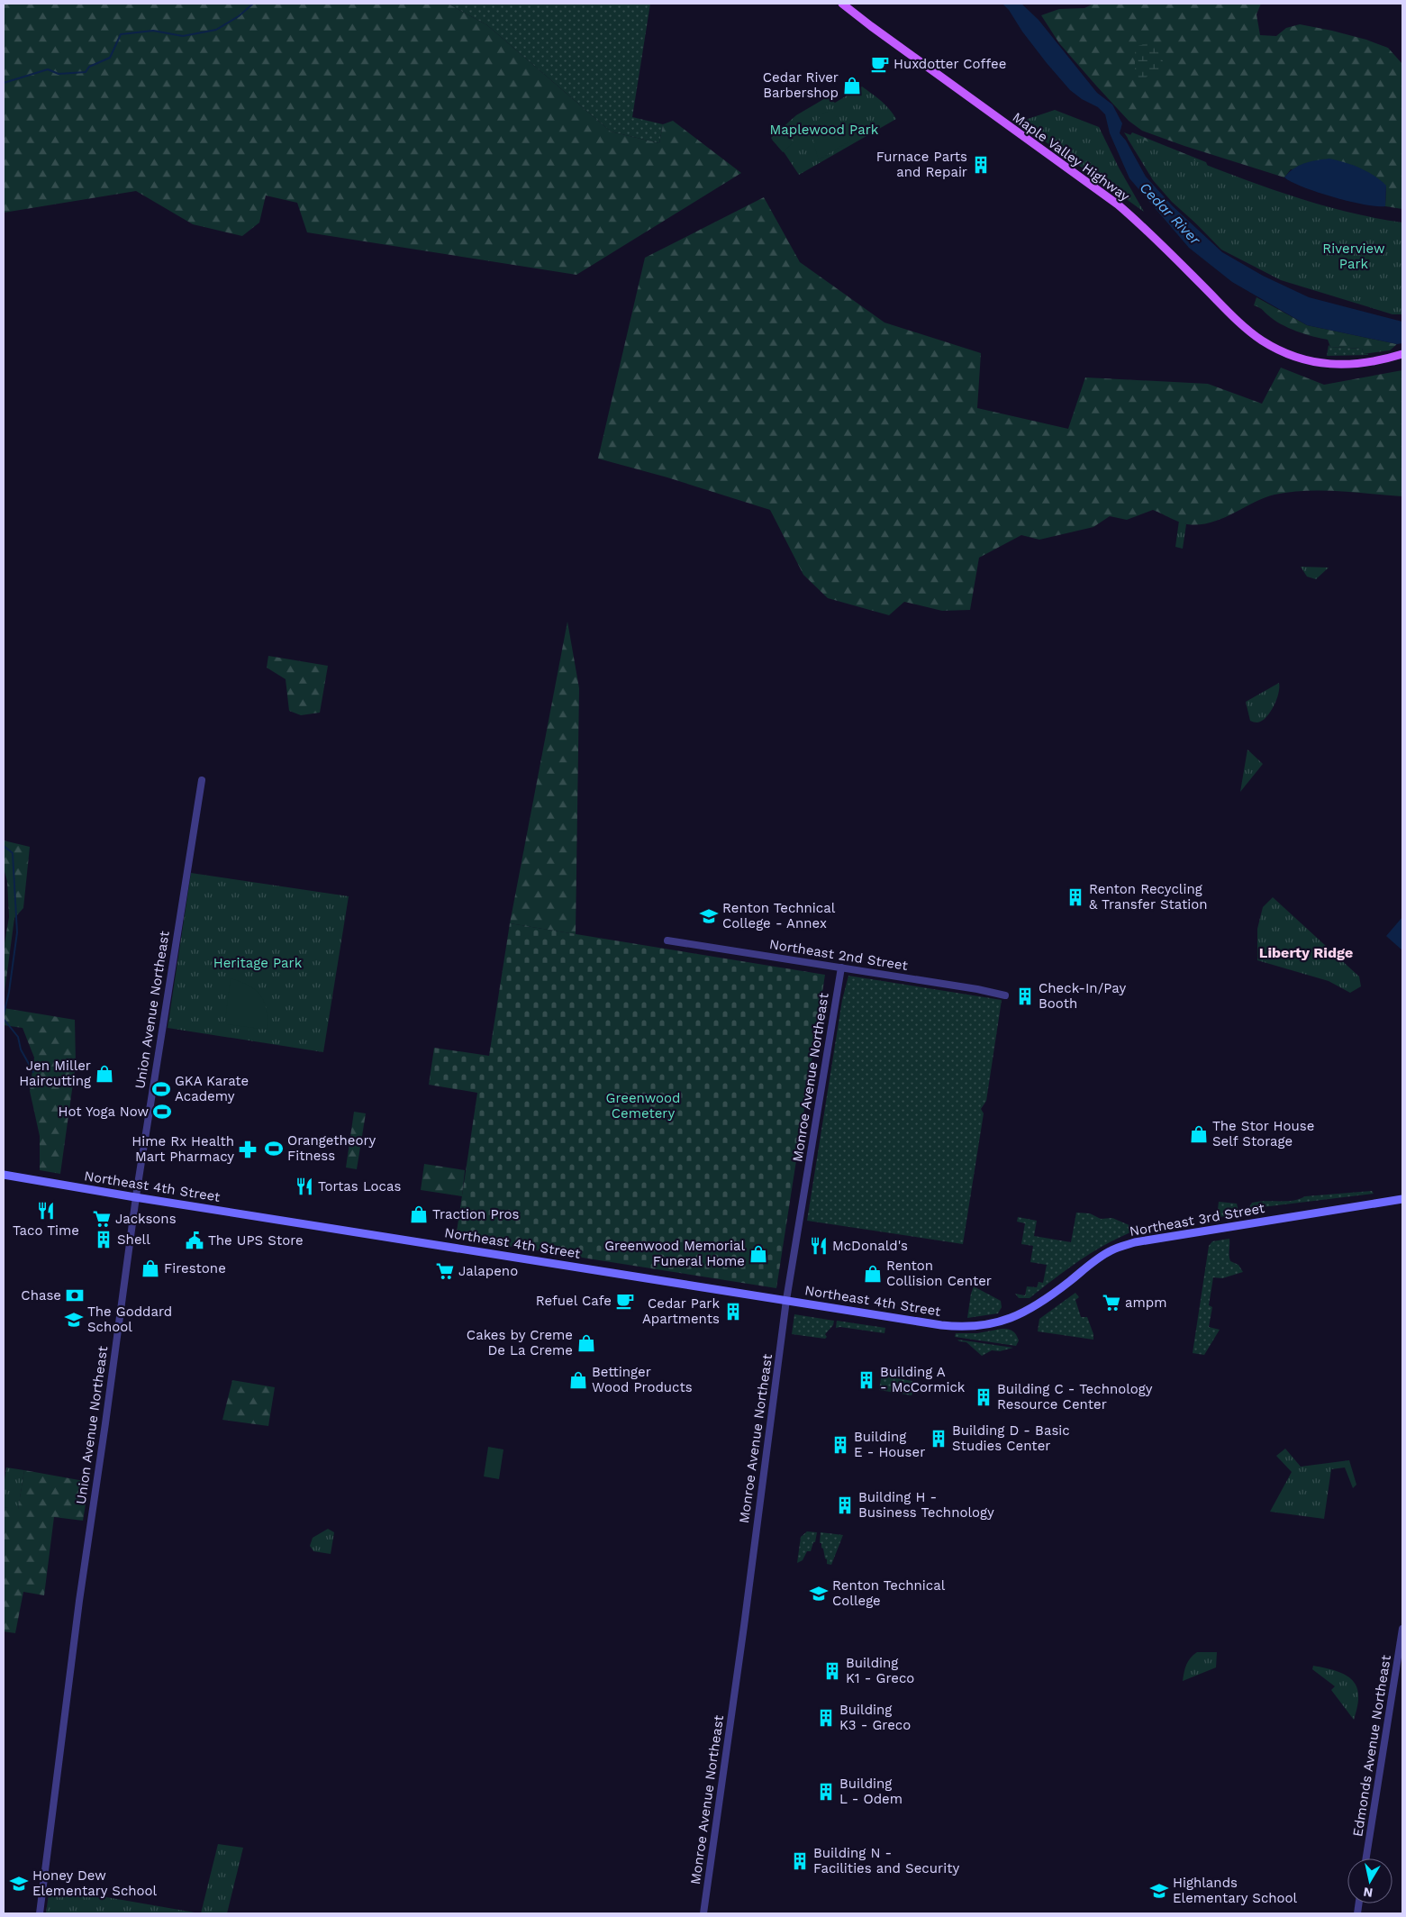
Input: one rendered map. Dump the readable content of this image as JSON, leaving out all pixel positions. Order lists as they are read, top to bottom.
{
  "streets": {
    "main road": ["Maple Valley Highway", "Northeast 4th Street", "Northeast 3rd Street"],
    "street": [
      "Northeast 2nd Street",
      "Union Avenue Northeast",
      "Monroe Avenue Northeast",
      "Edmonds Avenue Northeast"
    ]
  },
  "crossings": [
    ["Northeast 2nd Street", "Monroe Avenue Northeast"],
    ["Union Avenue Northeast", "Northeast 4th Street"],
    ["Monroe Avenue Northeast", "Northeast 4th Street"],
    ["Northeast 4th Street", "Northeast 3rd Street"]
  ],
  "districts": ["Liberty Ridge"],
  "water": ["Cedar River"],
  "parks": [
    "Maplewood Park",
    "Riverview Park",
    "Heritage Park",
    "Greenwood Cemetery"
  ],
  "places": {
    "cafe": ["Huxdotter Coffee", "Refuel Cafe"],
    "shop": [
      "Cedar River Barbershop",
      "Jen Miller Haircutting",
      "The Stor House Self Storage",
      "Traction Pros",
      "Greenwood Memorial Funeral Home",
      "Firestone",
      "Renton Collision Center",
      "Cakes by Creme De La Creme",
      "Bettinger Wood Products"
    ],
    "building": [
      "Furnace Parts and Repair",
      "Renton Recycling & Transfer Station",
      "Check-In/Pay Booth",
      "Shell",
      "Cedar Park Apartments",
      "Building A - McCormick",
      "Building C - Technology Resource Center",
      "Building D - Basic Studies Center",
      "Building E - Houser",
      "Building H - Business Technology",
      "Building K1 - Greco",
      "Building K3 - Greco",
      "Building L - Odem",
      "Building N - Facilities and Security"
    ],
    "school or university": [
      "Renton Technical College - Annex",
      "The Goddard School",
      "Renton Technical College",
      "Honey Dew Elementary School",
      "Highlands Elementary School"
    ],
    "sports": ["GKA Karate Academy", "Hot Yoga Now", "Orangetheory Fitness"],
    "pharmacy": ["Hime Rx Health Mart Pharmacy"],
    "restaurant": ["Tortas Locas", "Taco Time", "McDonald's"],
    "supermarket": ["Jacksons", "Jalapeno", "ampm"],
    "public building": ["The UPS Store"],
    "bank": ["Chase"]
  },
  "north": "bottom"
}
